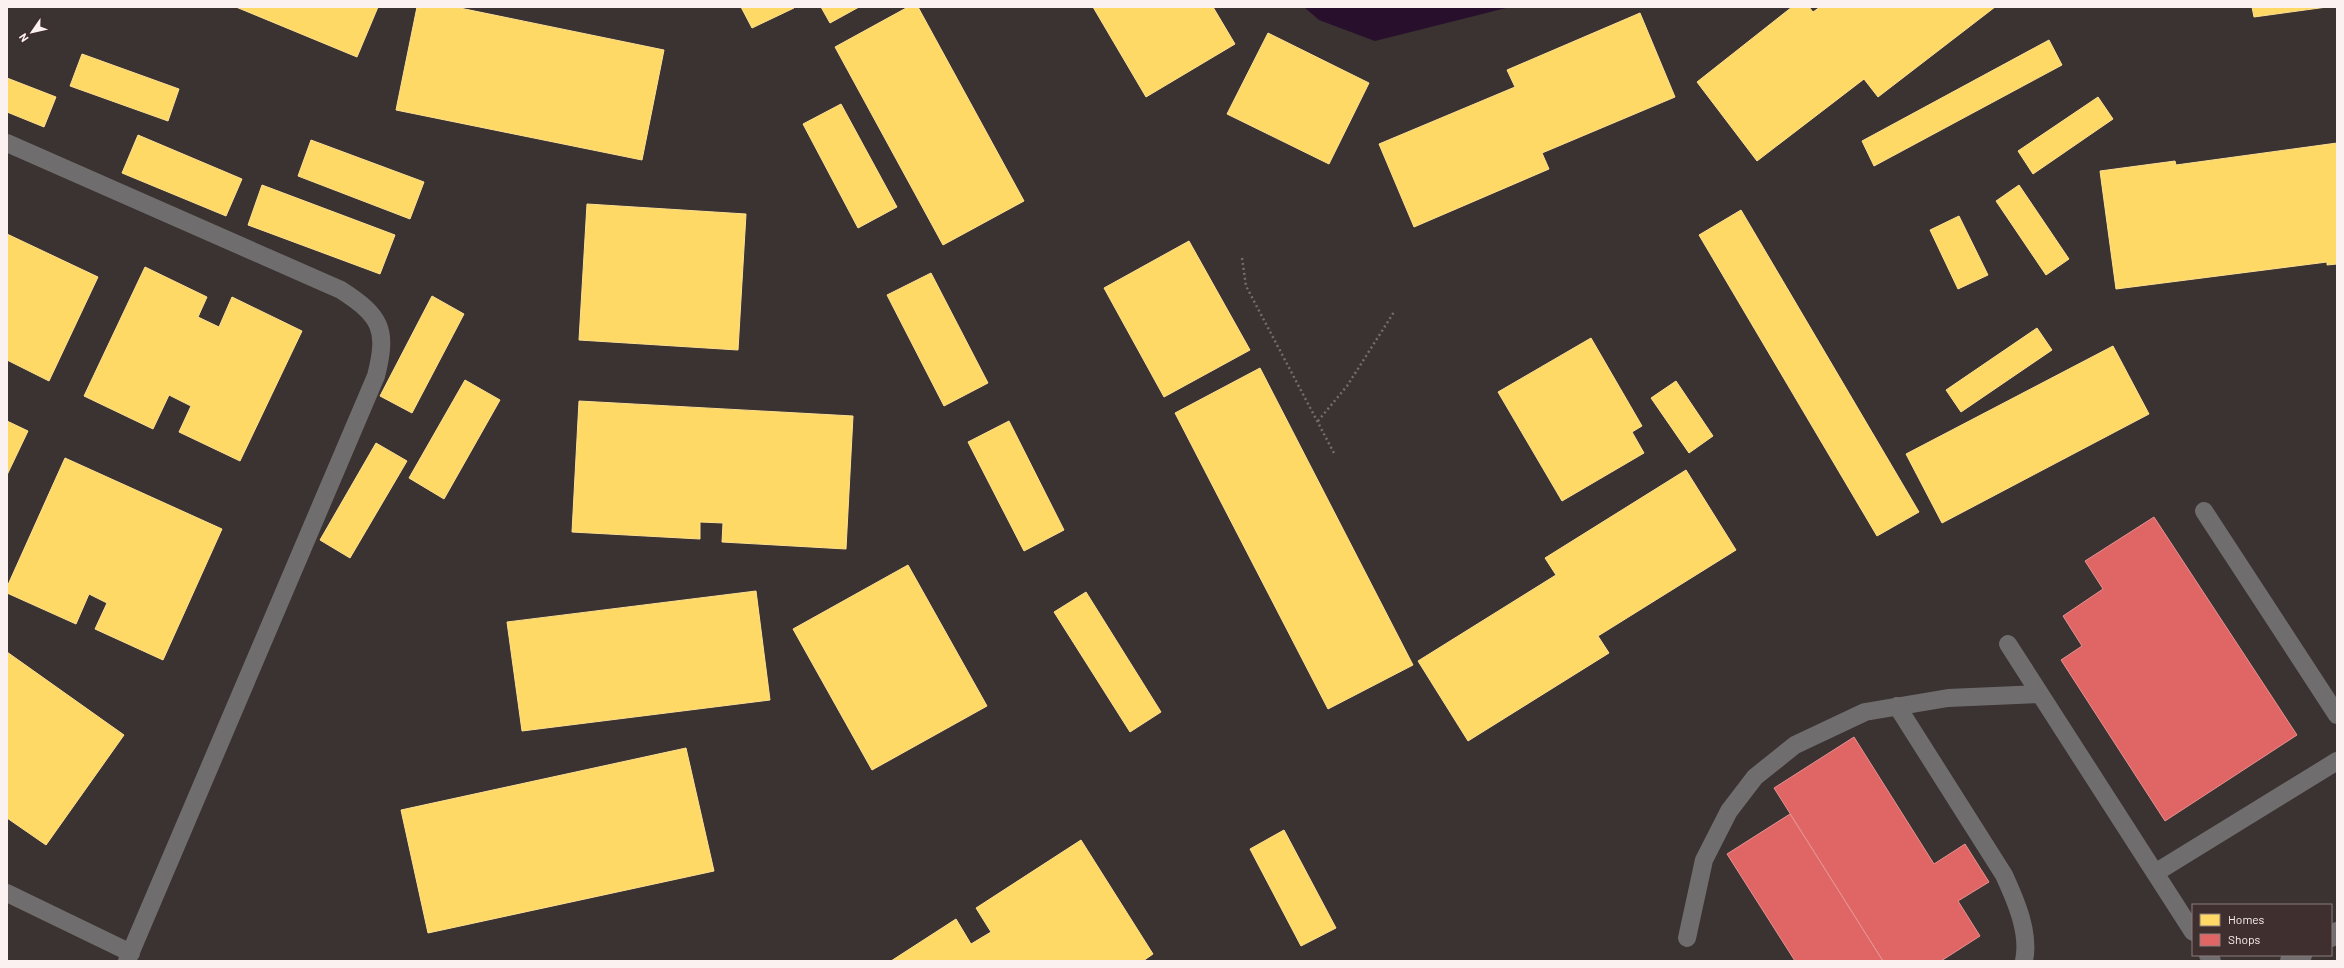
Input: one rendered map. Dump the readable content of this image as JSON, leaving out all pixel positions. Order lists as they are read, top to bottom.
{
  "legend": ["Homes", "Shops"],
  "north": "bottom left"
}
